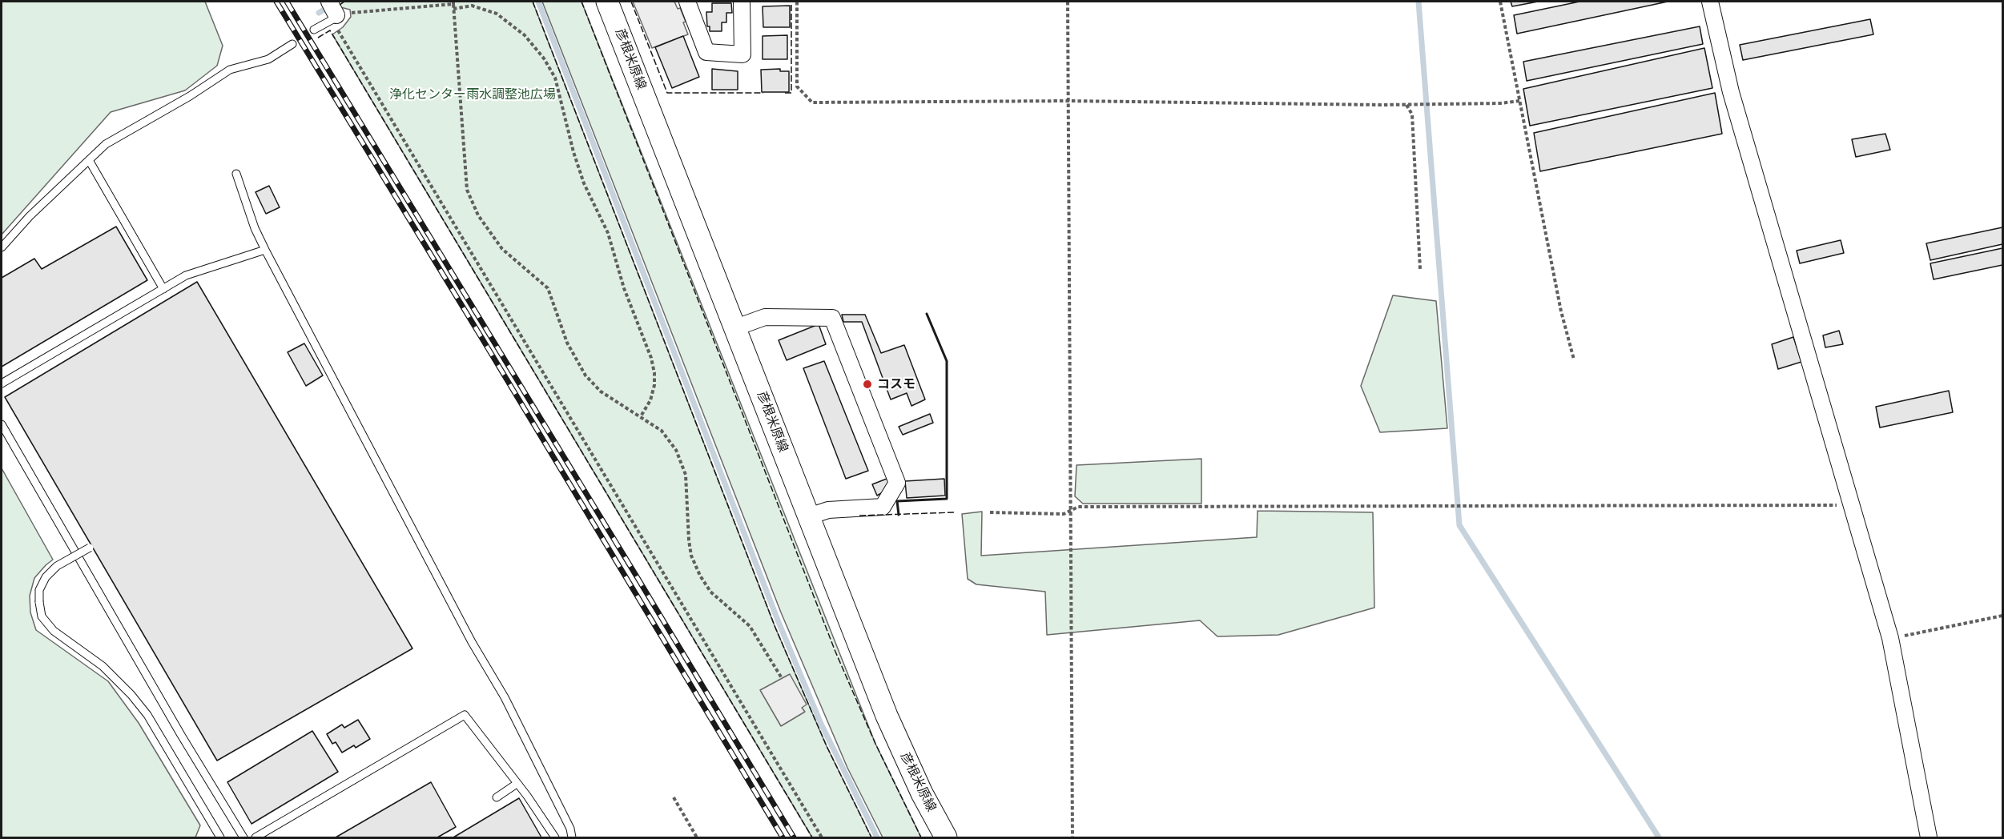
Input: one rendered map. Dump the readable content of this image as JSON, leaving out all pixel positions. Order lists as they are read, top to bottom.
{
  "streets": {
    "main road": ["彦根米原線"]
  },
  "parks": ["浄化センター雨水調整池広場"],
  "places": ["コスモ"]
}
